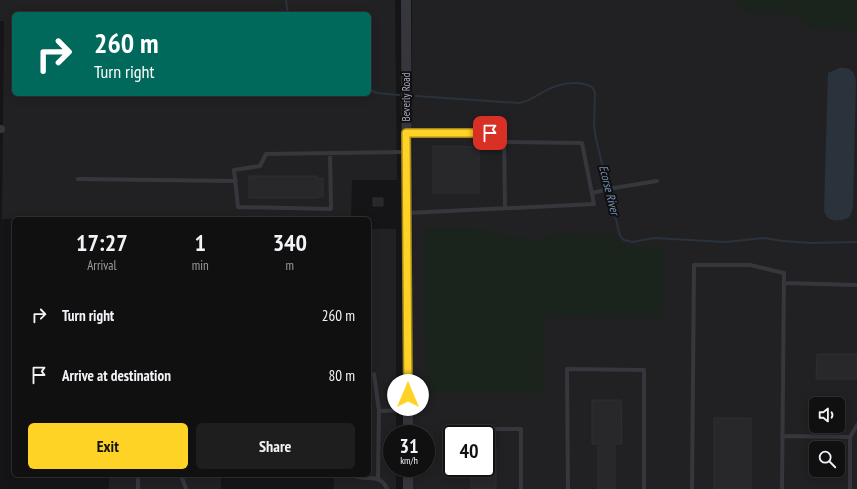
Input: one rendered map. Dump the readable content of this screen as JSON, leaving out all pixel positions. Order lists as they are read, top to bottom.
{
  "streets": {
    "street": ["Beverly Road"]
  },
  "water": ["Ecorse River"],
  "page": {
    "turn": ["260 m", "Turn right"],
    "eta": [
      "17:27",
      "Arrival",
      "1",
      "min",
      "340",
      "m"
    ],
    "list": [
      {
        "name": "Turn right",
        "value": "260 m"
      },
      {
        "name": "Arrive at destination",
        "value": "80 m"
      }
    ],
    "buttons": ["Exit", "Share"],
    "speed": "31 km/h",
    "limit": "40"
  }
}
